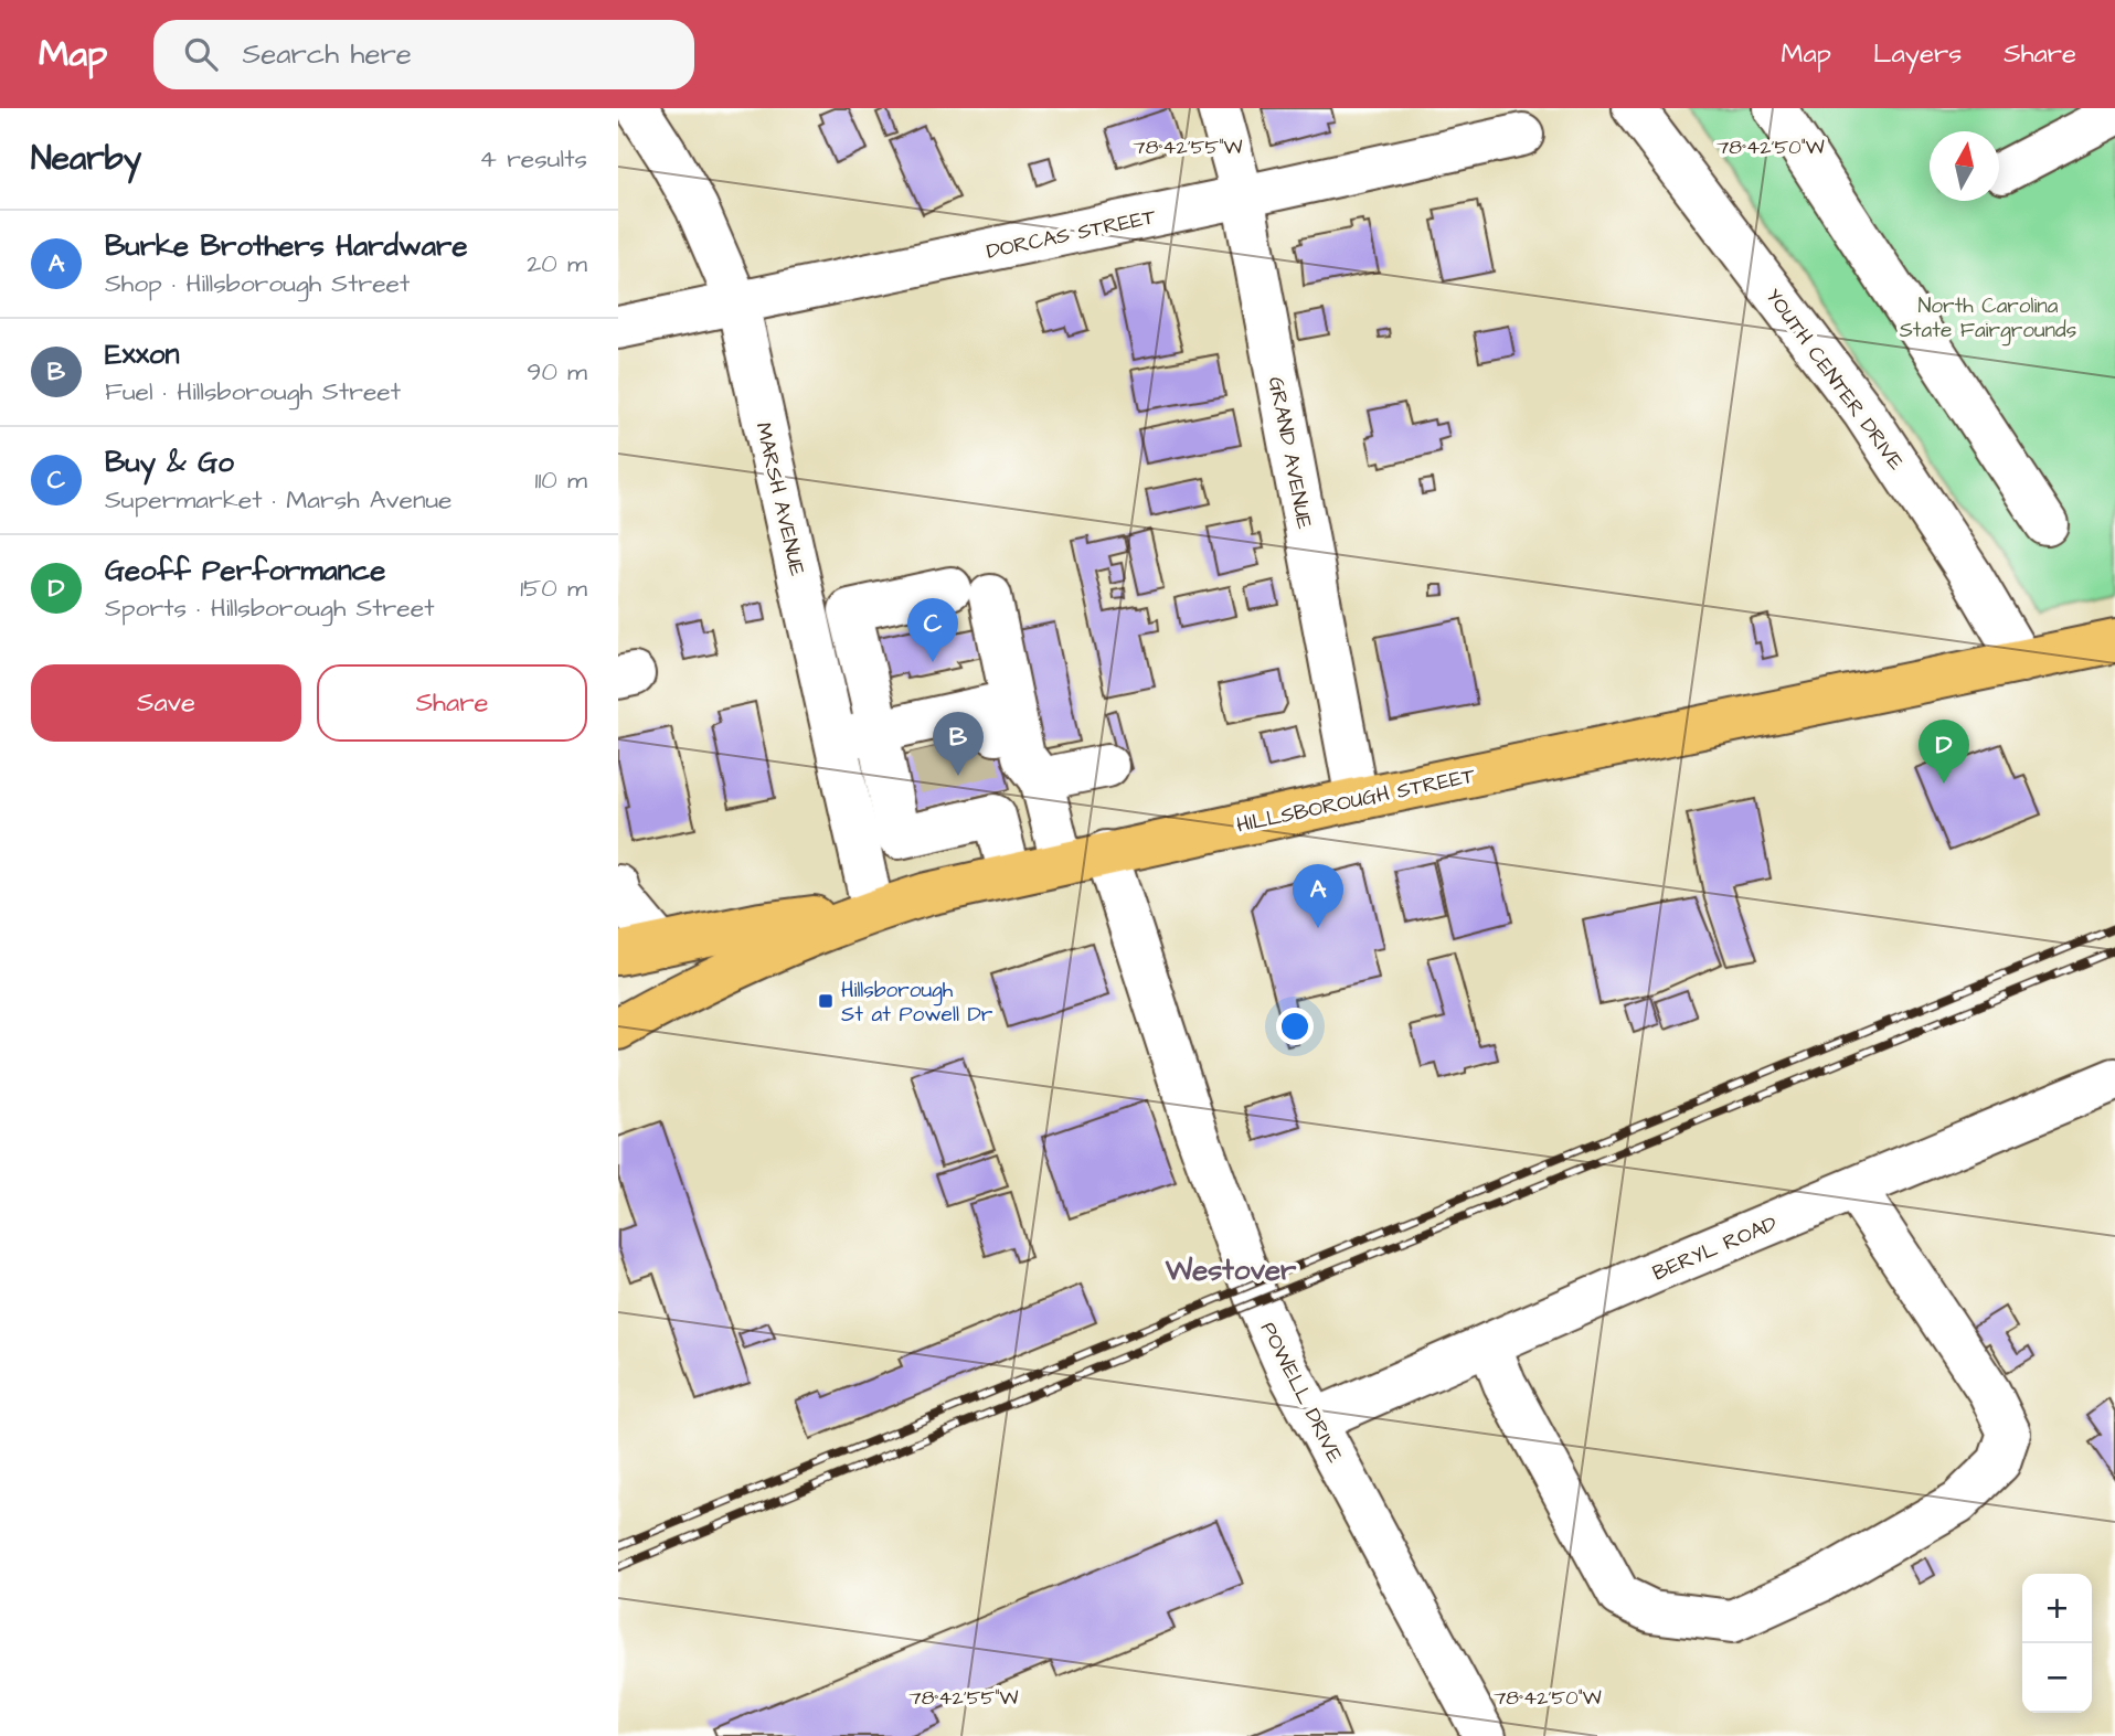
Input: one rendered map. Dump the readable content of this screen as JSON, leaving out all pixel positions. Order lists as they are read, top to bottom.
{
  "streets": {
    "main road": ["HILLSBOROUGH STREET"],
    "street": [
      "DORCAS STREET",
      "YOUTH CENTER DRIVE",
      "GRAND AVENUE",
      "MARSH AVENUE",
      "BERYL ROAD",
      "POWELL DRIVE"
    ]
  },
  "crossings": [
    ["DORCAS STREET", "GRAND AVENUE"],
    ["DORCAS STREET", "MARSH AVENUE"],
    ["YOUTH CENTER DRIVE", "HILLSBOROUGH STREET"],
    ["GRAND AVENUE", "HILLSBOROUGH STREET"],
    ["MARSH AVENUE", "HILLSBOROUGH STREET"],
    ["HILLSBOROUGH STREET", "POWELL DRIVE"],
    ["BERYL ROAD", "POWELL DRIVE"]
  ],
  "districts": ["Westover"],
  "parks": ["North Carolina State Fairgrounds"],
  "places": {
    "transit": ["Hillsborough St at Powell Dr"]
  },
  "north": "top",
  "page": {
    "header": "Map",
    "search": "Search here",
    "nav": ["Map", "Layers", "Share"],
    "heading": ["Nearby", "4 results"],
    "list": [
      {
        "mark": "A",
        "name": "Burke Brothers Hardware",
        "note": "Shop · Hillsborough Street",
        "value": "20 m"
      },
      {
        "mark": "B",
        "name": "Exxon",
        "note": "Fuel · Hillsborough Street",
        "value": "90 m"
      },
      {
        "mark": "C",
        "name": "Buy & Go",
        "note": "Supermarket · Marsh Avenue",
        "value": "110 m"
      },
      {
        "mark": "D",
        "name": "Geoff Performance",
        "note": "Sports · Hillsborough Street",
        "value": "150 m"
      }
    ],
    "pins": [
      "C",
      "B",
      "D",
      "A"
    ],
    "buttons": ["Save", "Share"],
    "map_buttons": ["+", "−"]
  },
  "coordinates": ["78°42'55\"W", "78°42'50\"W"]
}
